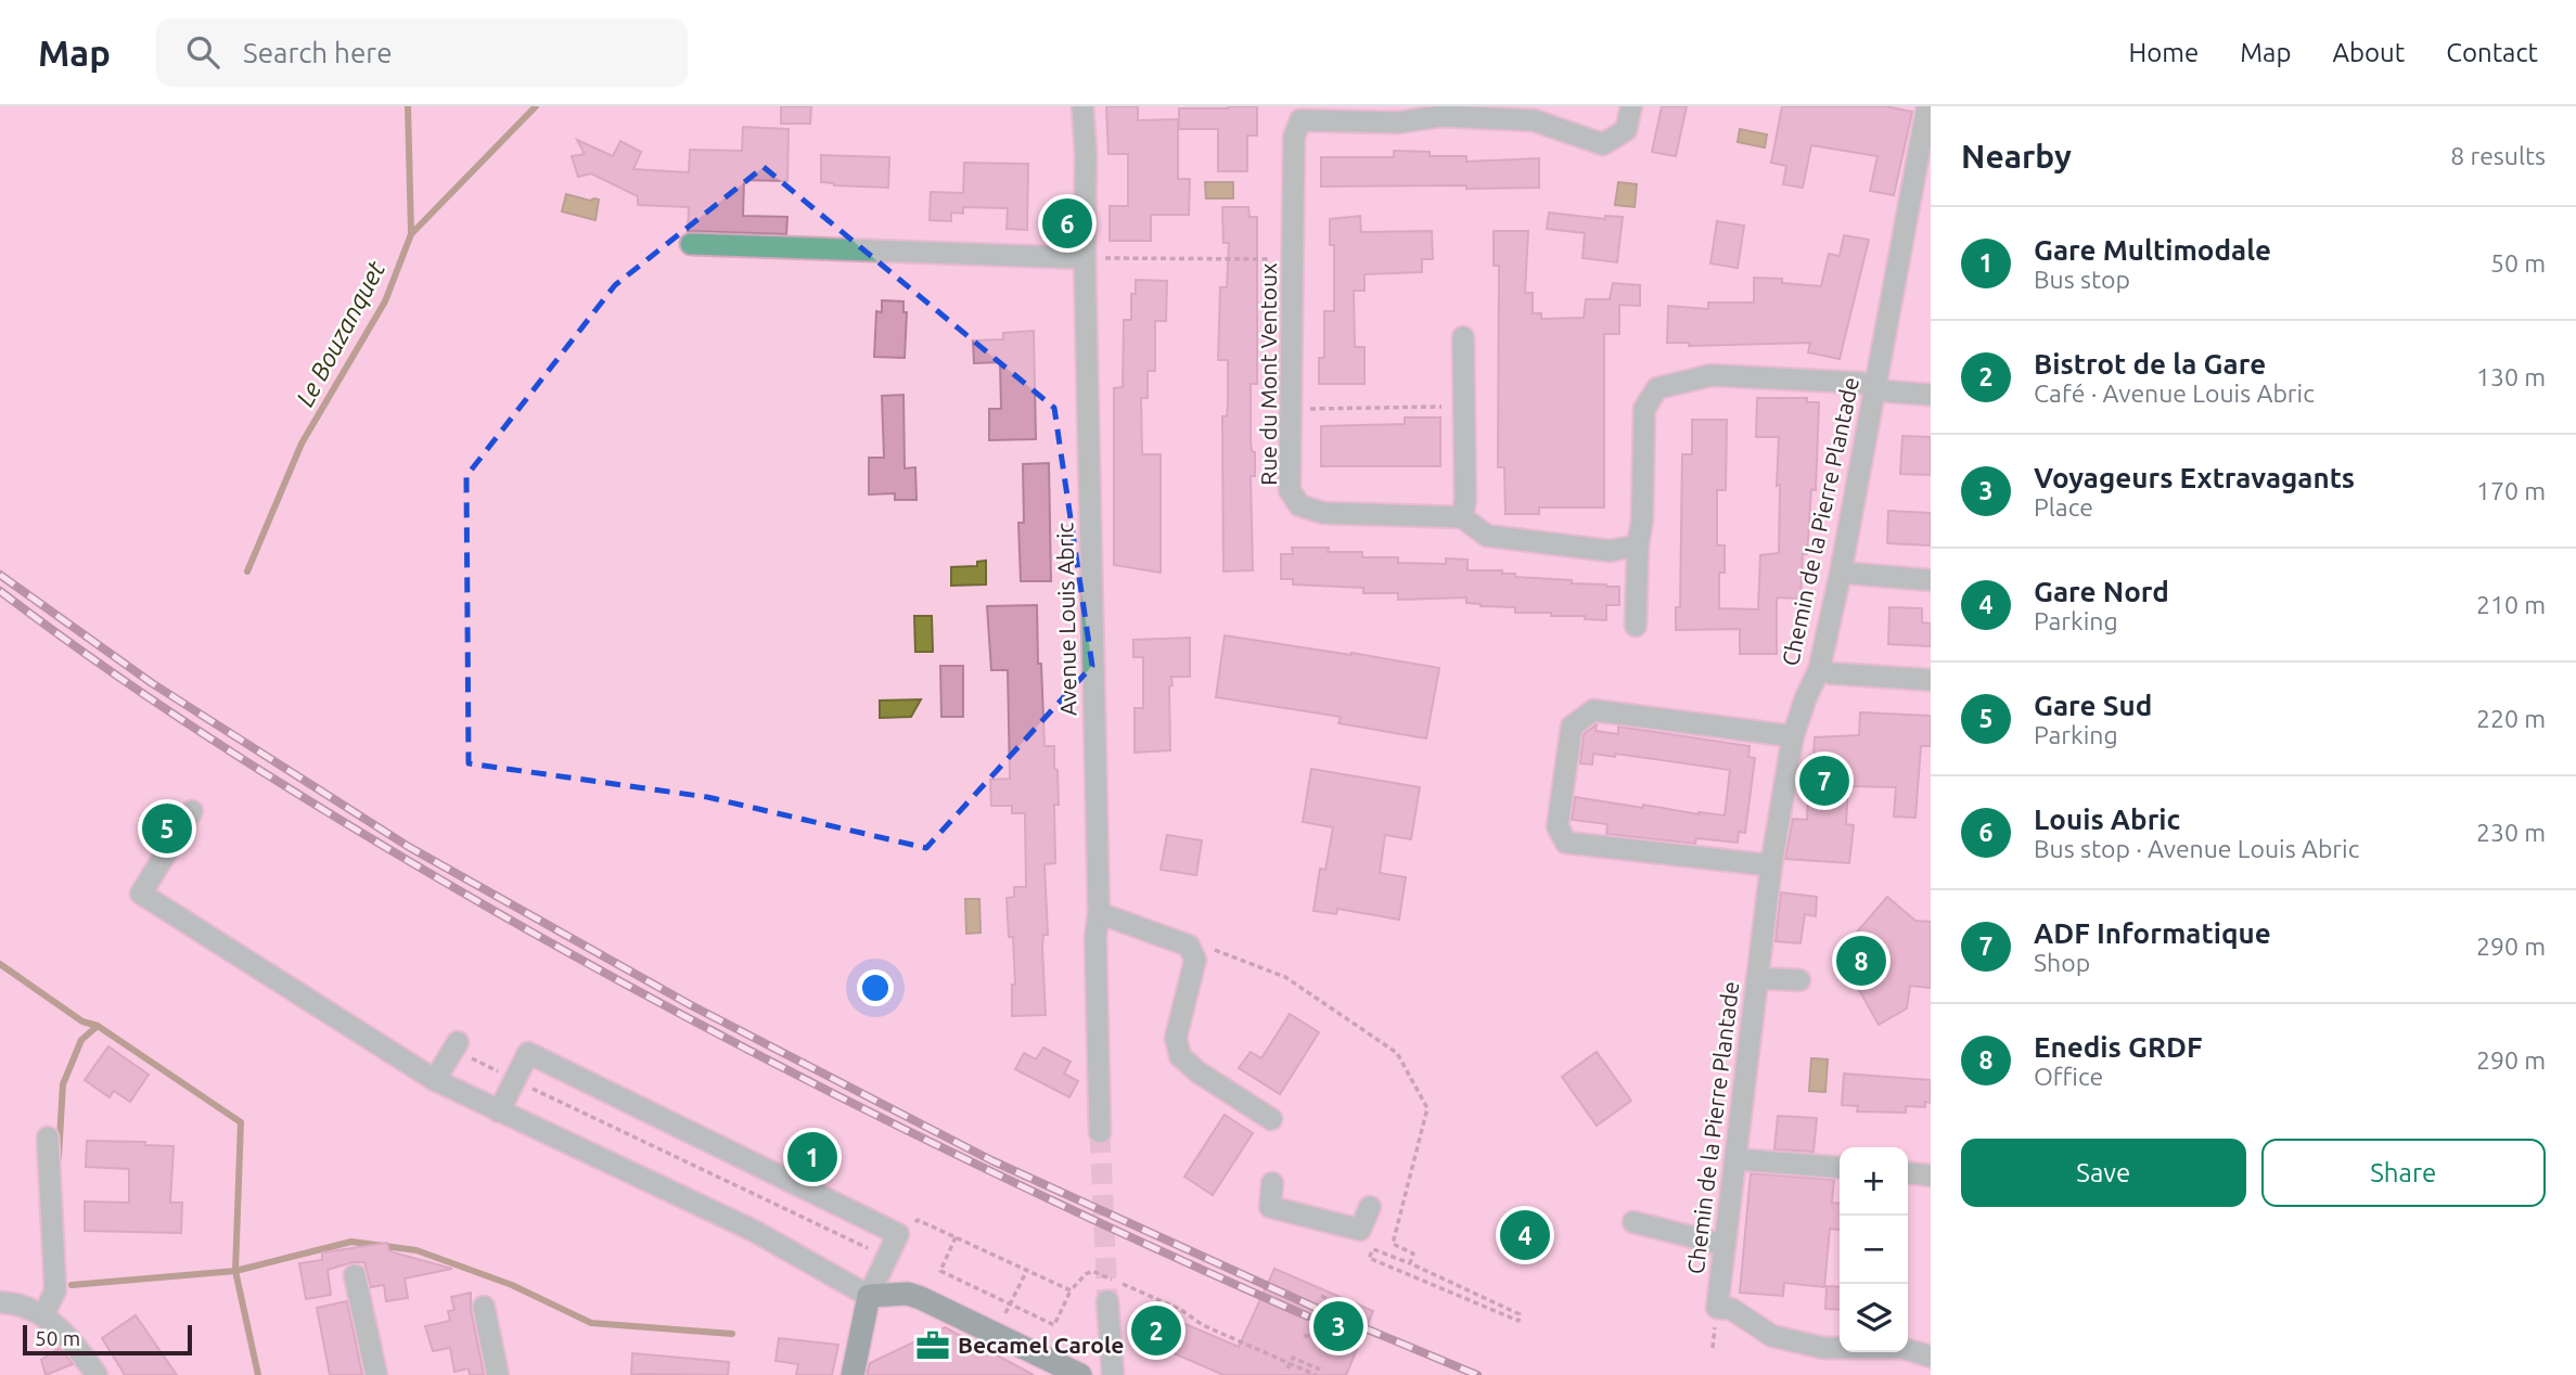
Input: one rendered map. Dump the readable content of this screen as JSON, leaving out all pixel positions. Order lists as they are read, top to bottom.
{
  "streets": {
    "street": ["Rue du Mont Ventoux", "Chemin de la Pierre Plantade", "Avenue Louis Abric"]
  },
  "water": ["Le Bouzanquet"],
  "places": {
    "office": ["Becamel Carole"]
  },
  "scale_bar": "50 m",
  "page": {
    "header": "Map",
    "search": "Search here",
    "nav": [
      "Home",
      "Map",
      "About",
      "Contact"
    ],
    "heading": ["Nearby", "8 results"],
    "pins": [
      "6",
      "7",
      "5",
      "8",
      "1",
      "4",
      "3",
      "2"
    ],
    "list": [
      {
        "mark": "1",
        "name": "Gare Multimodale",
        "note": "Bus stop",
        "value": "50 m"
      },
      {
        "mark": "2",
        "name": "Bistrot de la Gare",
        "note": "Café · Avenue Louis Abric",
        "value": "130 m"
      },
      {
        "mark": "3",
        "name": "Voyageurs Extravagants",
        "note": "Place",
        "value": "170 m"
      },
      {
        "mark": "4",
        "name": "Gare Nord",
        "note": "Parking",
        "value": "210 m"
      },
      {
        "mark": "5",
        "name": "Gare Sud",
        "note": "Parking",
        "value": "220 m"
      },
      {
        "mark": "6",
        "name": "Louis Abric",
        "note": "Bus stop · Avenue Louis Abric",
        "value": "230 m"
      },
      {
        "mark": "7",
        "name": "ADF Informatique",
        "note": "Shop",
        "value": "290 m"
      },
      {
        "mark": "8",
        "name": "Enedis GRDF",
        "note": "Office",
        "value": "290 m"
      }
    ],
    "buttons": ["Save", "Share"],
    "map_buttons": ["+", "−"],
    "scale": "50 m"
  }
}
